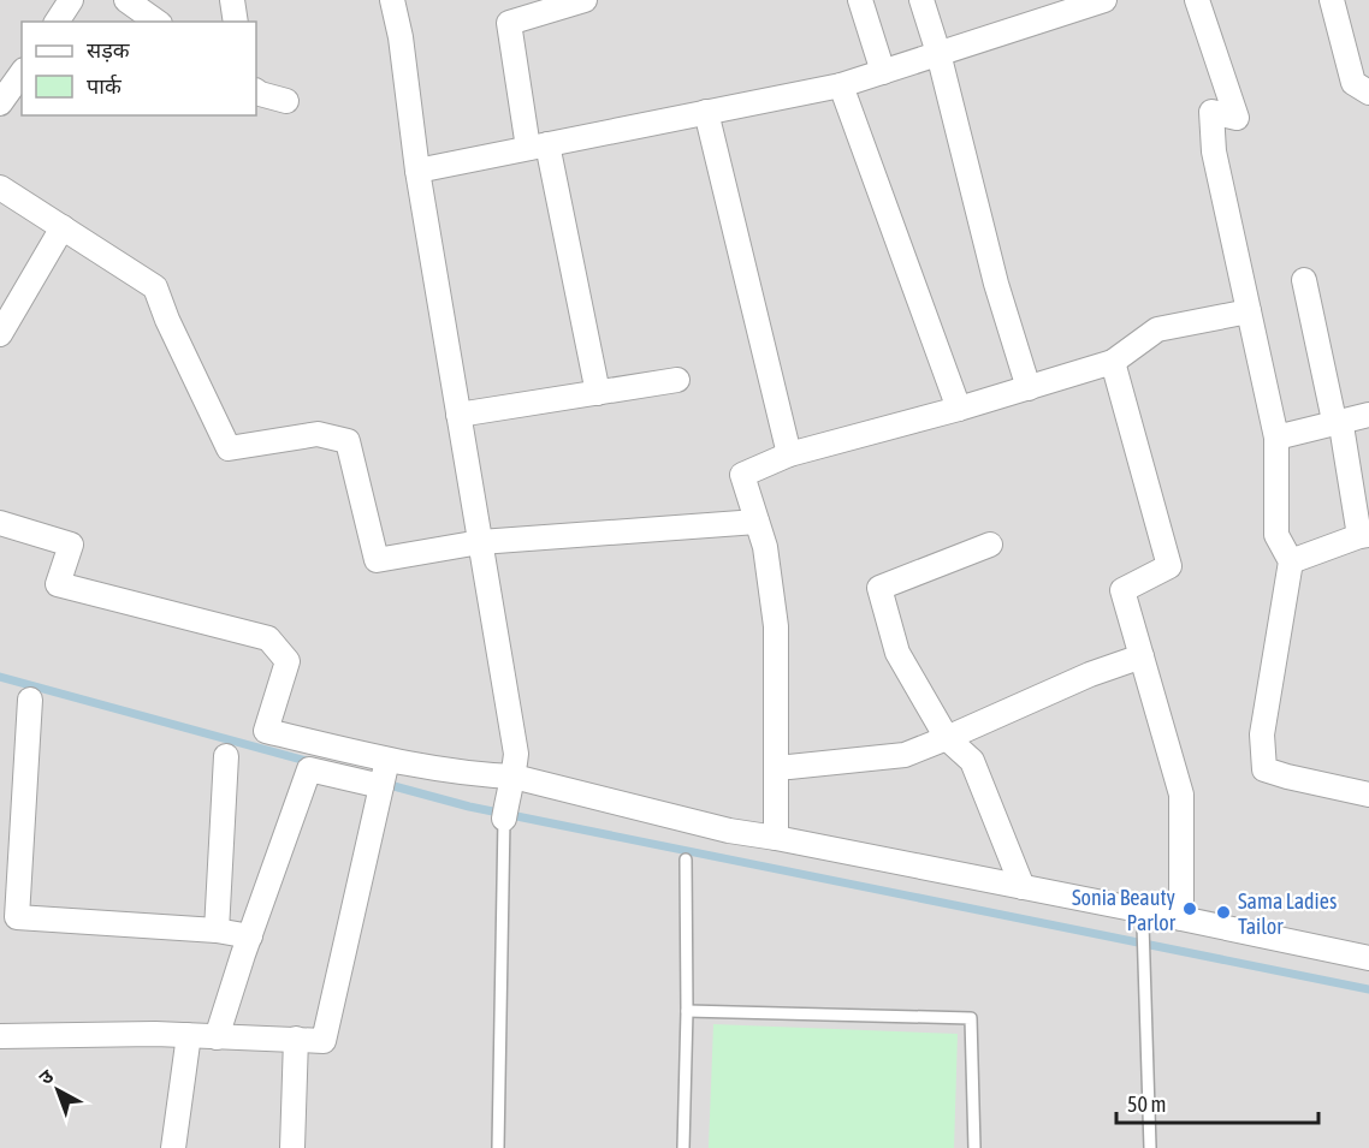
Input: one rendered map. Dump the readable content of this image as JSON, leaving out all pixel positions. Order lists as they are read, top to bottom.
{
  "places": ["Sonia Beauty Parlor", "Sama Ladies Tailor"],
  "legend": ["सड़क", "पार्क"],
  "scale_bar": "50 m",
  "north": "top left"
}
